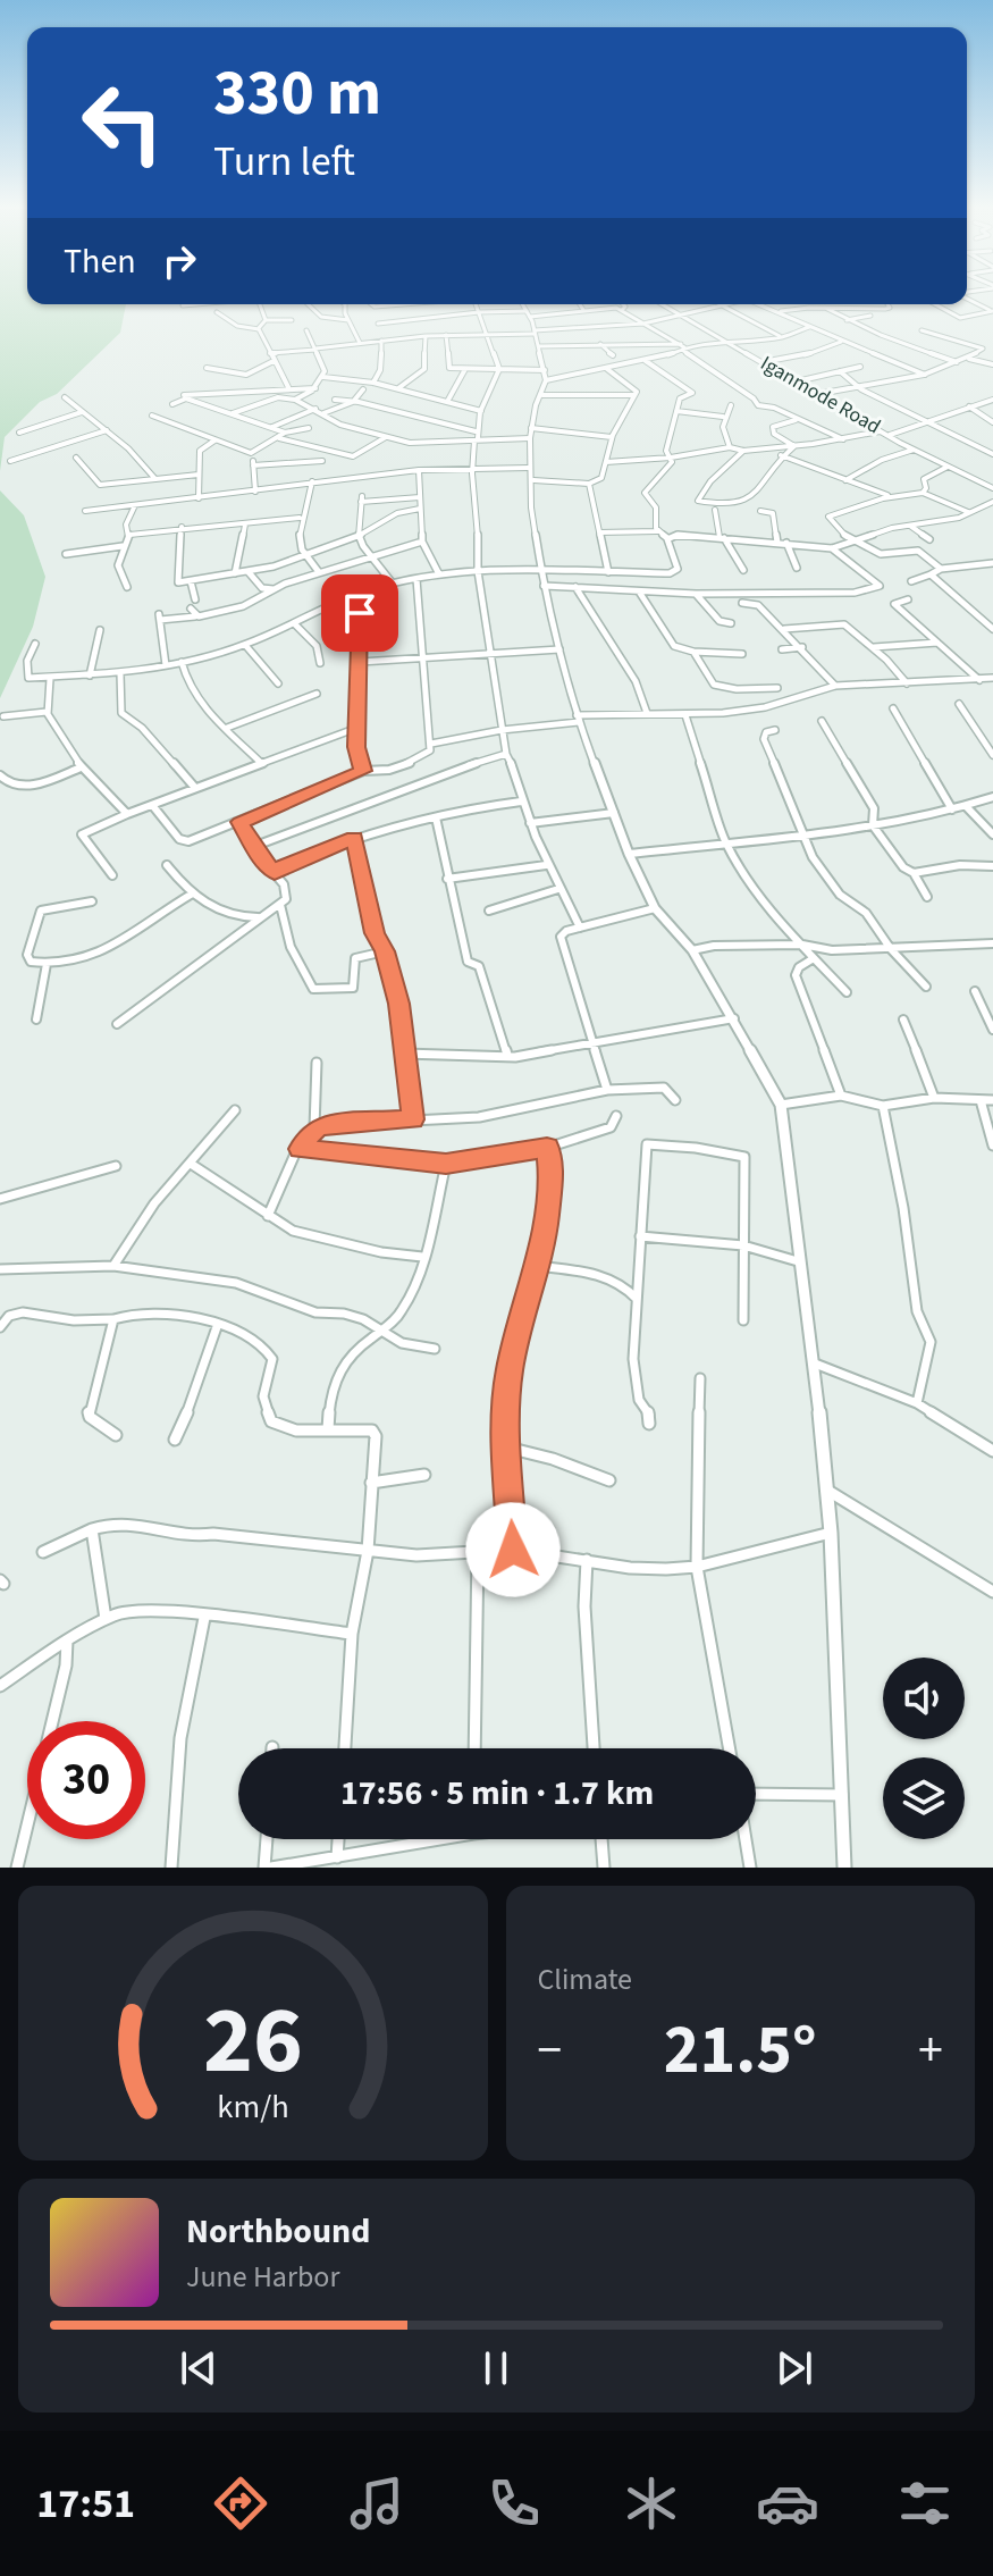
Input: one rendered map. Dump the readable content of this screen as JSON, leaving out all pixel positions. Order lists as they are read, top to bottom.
{
  "streets": {
    "street": ["Iganmode Road"]
  },
  "page": {
    "turn": ["330 m", "Turn left"],
    "then": "Then",
    "limit": "30",
    "trip": "17:56 · 5 min · 1.7 km",
    "tile": "Climate",
    "heat": ["−", "21.5°", "+"],
    "song": ["Northbound", "June Harbor"],
    "tabs": "17:51",
    "gauge": ["26", "km/h"]
  }
}
